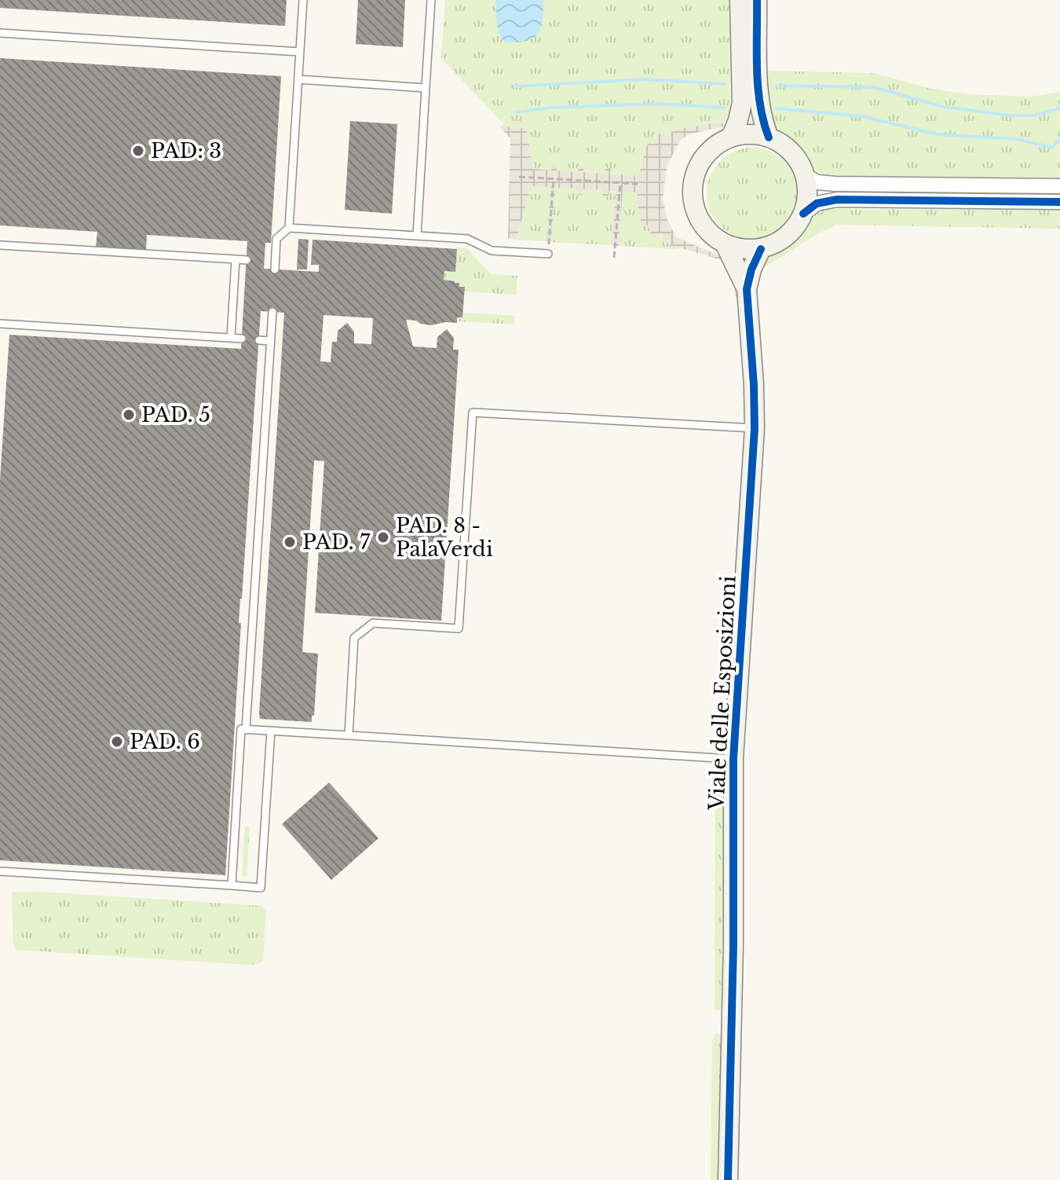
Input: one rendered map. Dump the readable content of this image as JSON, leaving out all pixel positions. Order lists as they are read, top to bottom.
{
  "streets": {
    "street": ["Viale delle Esposizioni"]
  },
  "places": [
    "PAD: 3",
    "PAD. 5",
    "PAD. 8 - PalaVerdi",
    "PAD. 7",
    "PAD. 6"
  ]
}
